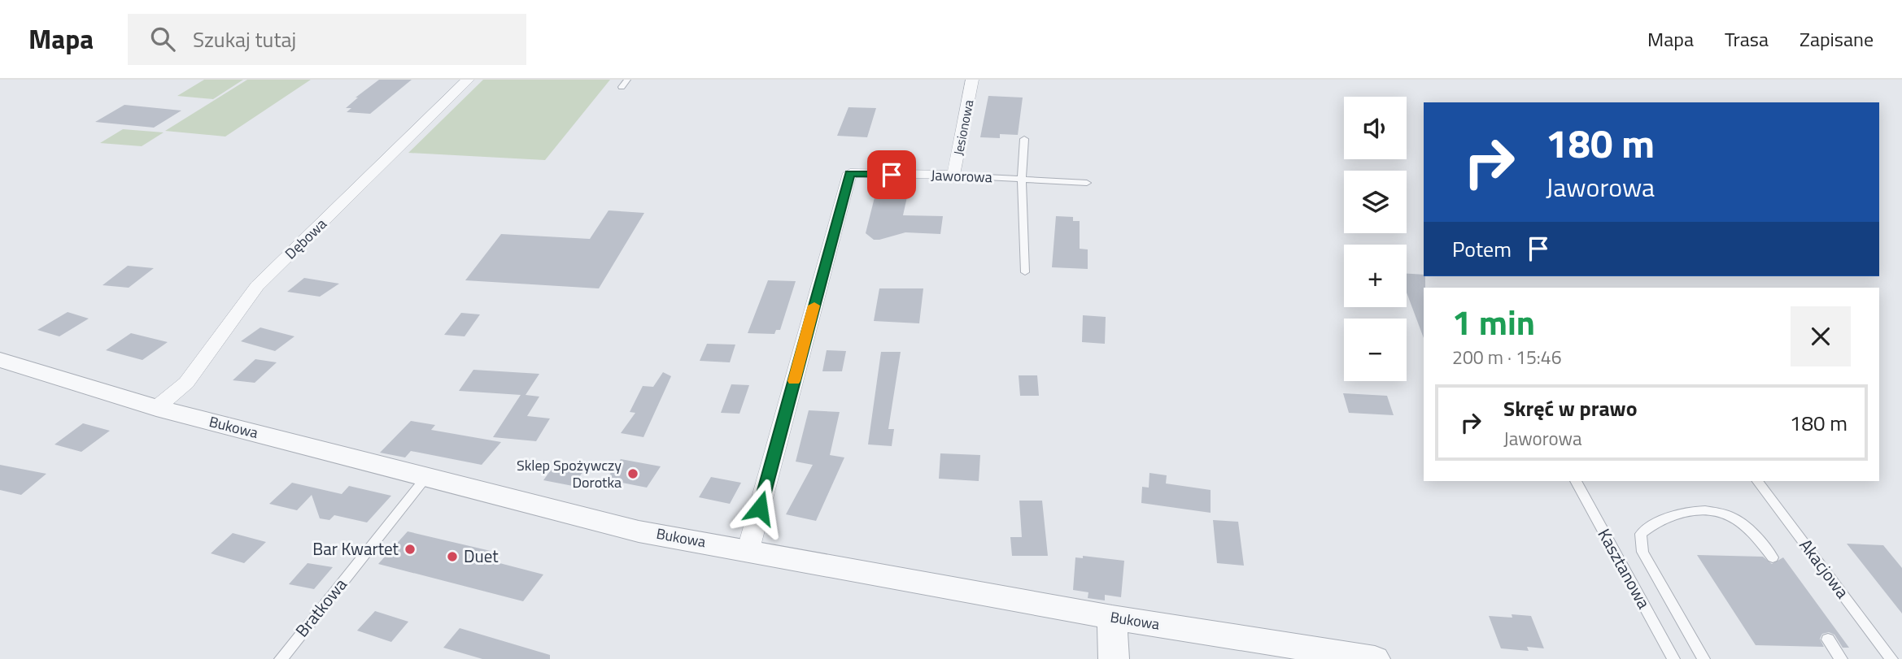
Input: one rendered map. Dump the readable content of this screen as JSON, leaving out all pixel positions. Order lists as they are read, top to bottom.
{
  "streets": {
    "street": [
      "Jesionowa",
      "Jaworowa",
      "Dębowa",
      "Bukowa"
    ],
    "lane": ["Kasztanowa", "Akacjowa", "Bratkowa"]
  },
  "crossings": [
    ["Jesionowa", "Jaworowa"],
    ["Jaworowa", "Bukowa"],
    ["Dębowa", "Bukowa"],
    ["Bukowa", "Bratkowa"]
  ],
  "places": ["Sklep Spożywczy Dorotka", "Bar Kwartet", "Duet"],
  "page": {
    "header": "Mapa",
    "search": "Szukaj tutaj",
    "nav": ["Mapa", "Trasa", "Zapisane"],
    "map_buttons": ["+", "−"],
    "turn": ["180 m", "Jaworowa"],
    "then": "Potem",
    "heading": ["1 min", "200 m · 15:46"],
    "list": [
      {
        "name": "Skręć w prawo",
        "note": "Jaworowa",
        "value": "180 m"
      }
    ]
  }
}
